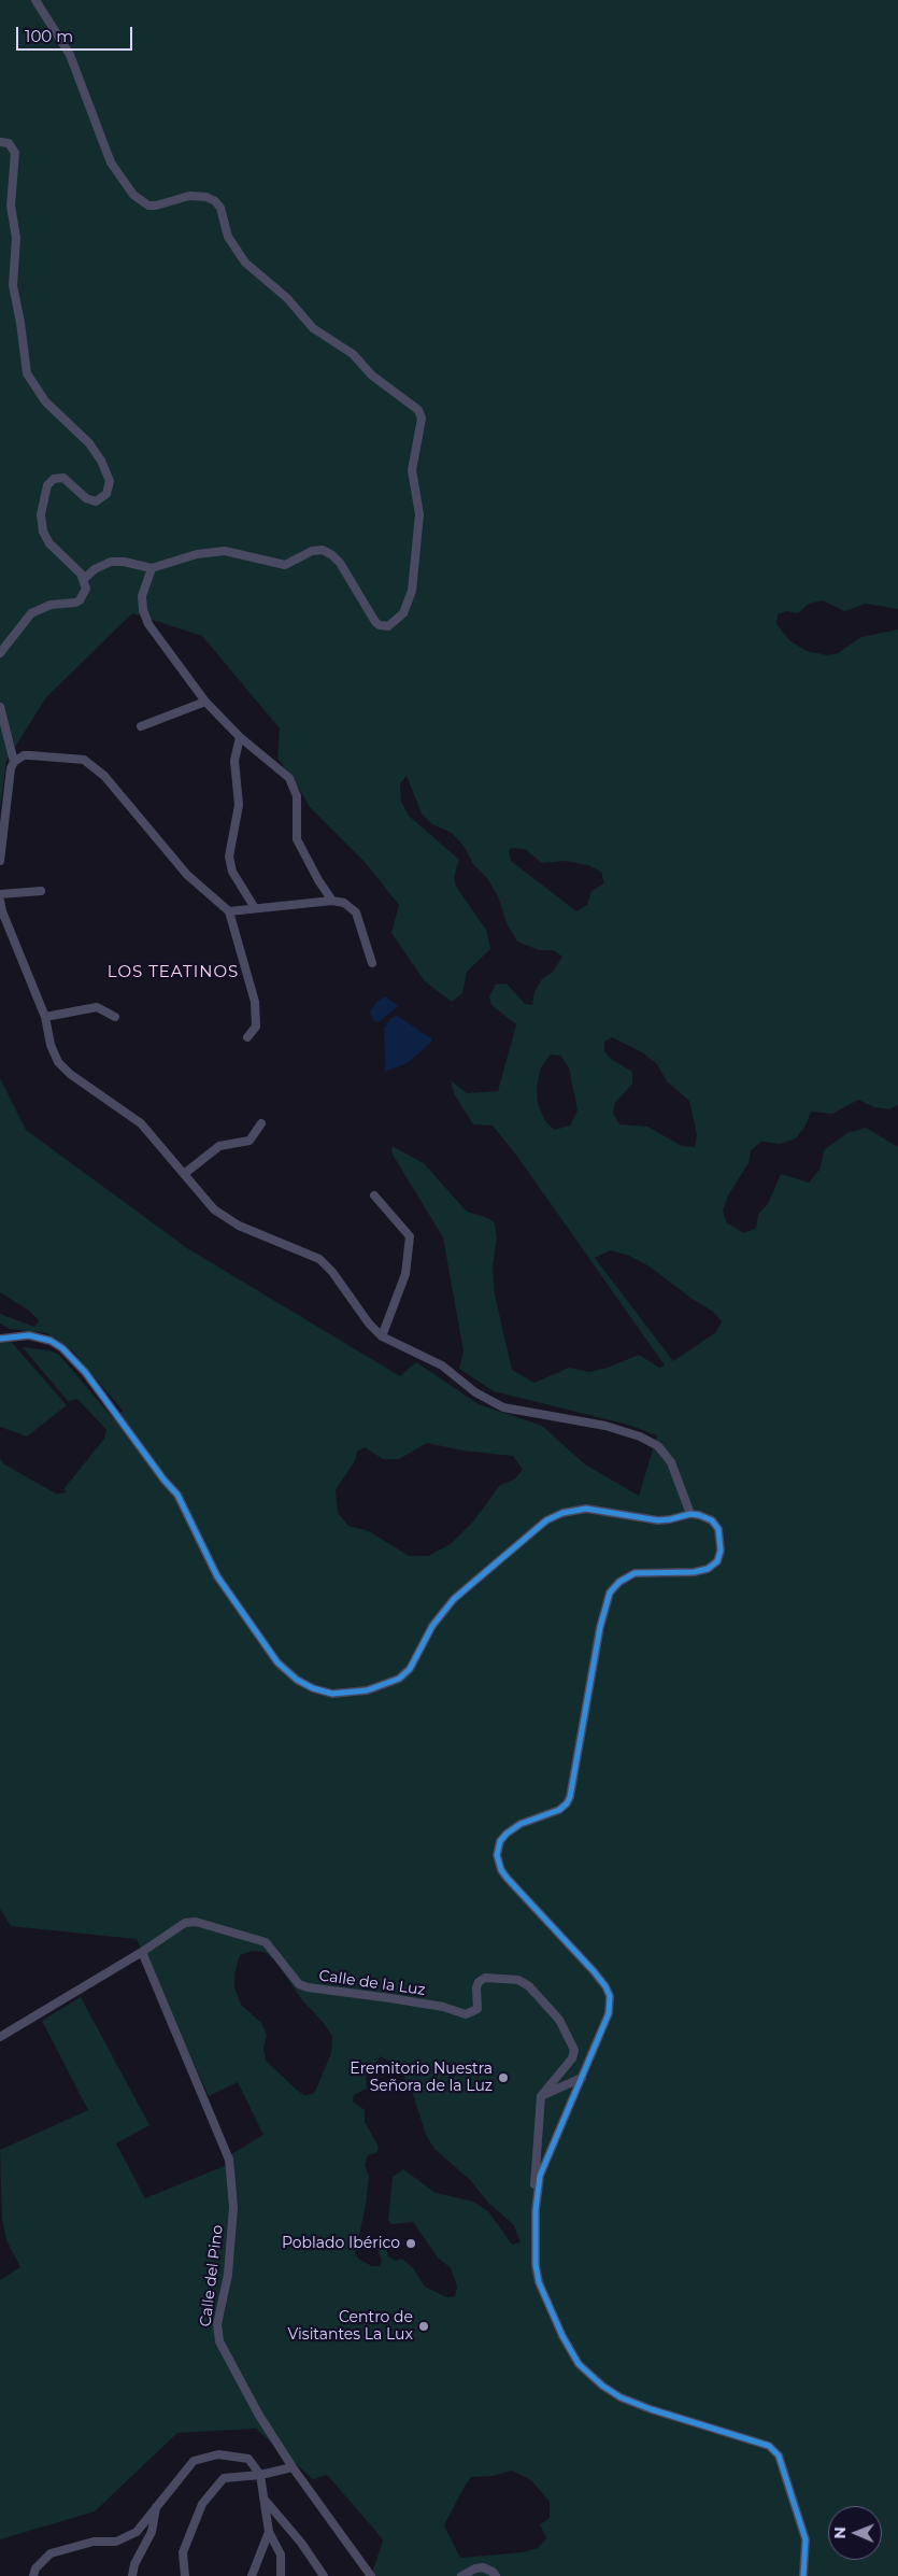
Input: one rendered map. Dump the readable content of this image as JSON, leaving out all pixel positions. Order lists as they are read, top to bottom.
{
  "streets": {
    "street": ["Calle de la Luz", "Calle del Pino"]
  },
  "crossings": [
    ["Calle de la Luz", "Calle del Pino"]
  ],
  "districts": ["LOS TEATINOS"],
  "places": ["Eremitorio Nuestra Señora de la Luz", "Poblado Ibérico", "Centro de Visitantes La Lux"],
  "scale_bar": "100 m",
  "north": "left"
}
